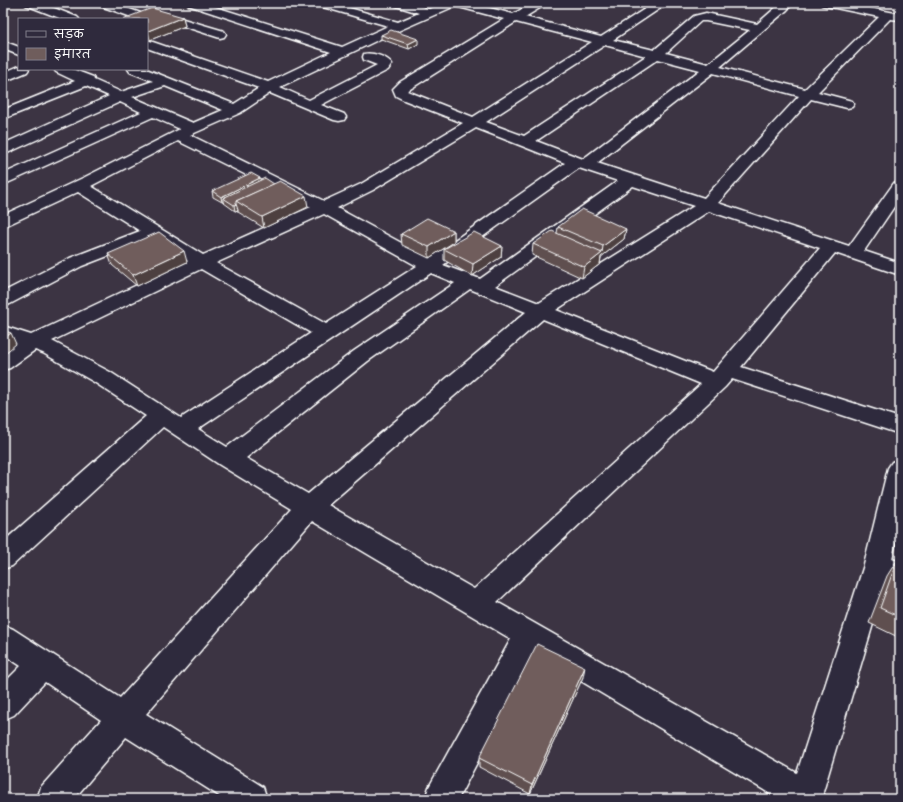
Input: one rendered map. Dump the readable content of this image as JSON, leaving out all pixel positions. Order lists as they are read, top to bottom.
{
  "legend": ["सड़क", "इमारत"]
}
